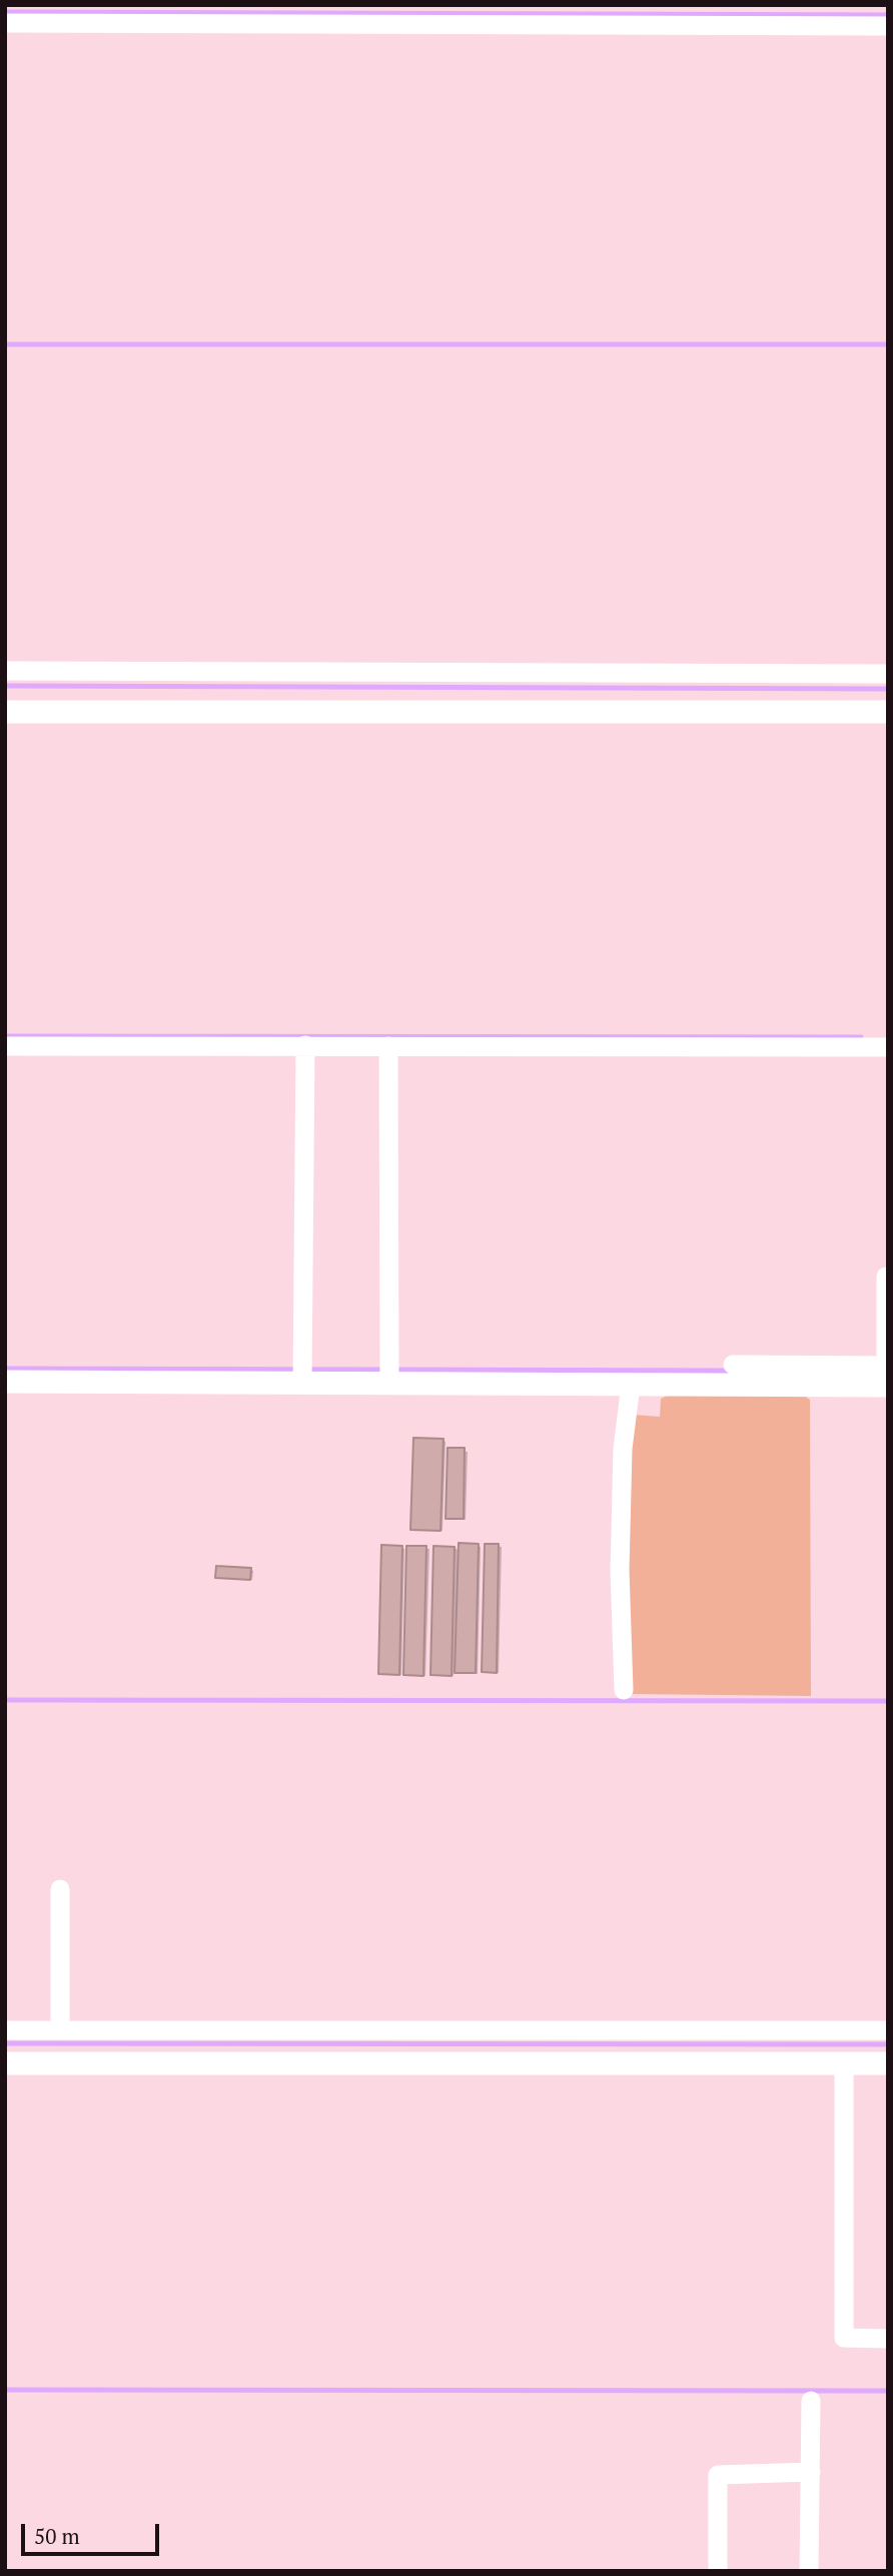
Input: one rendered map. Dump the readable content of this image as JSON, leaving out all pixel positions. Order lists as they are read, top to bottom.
{
  "scale_bar": "50 m"
}
